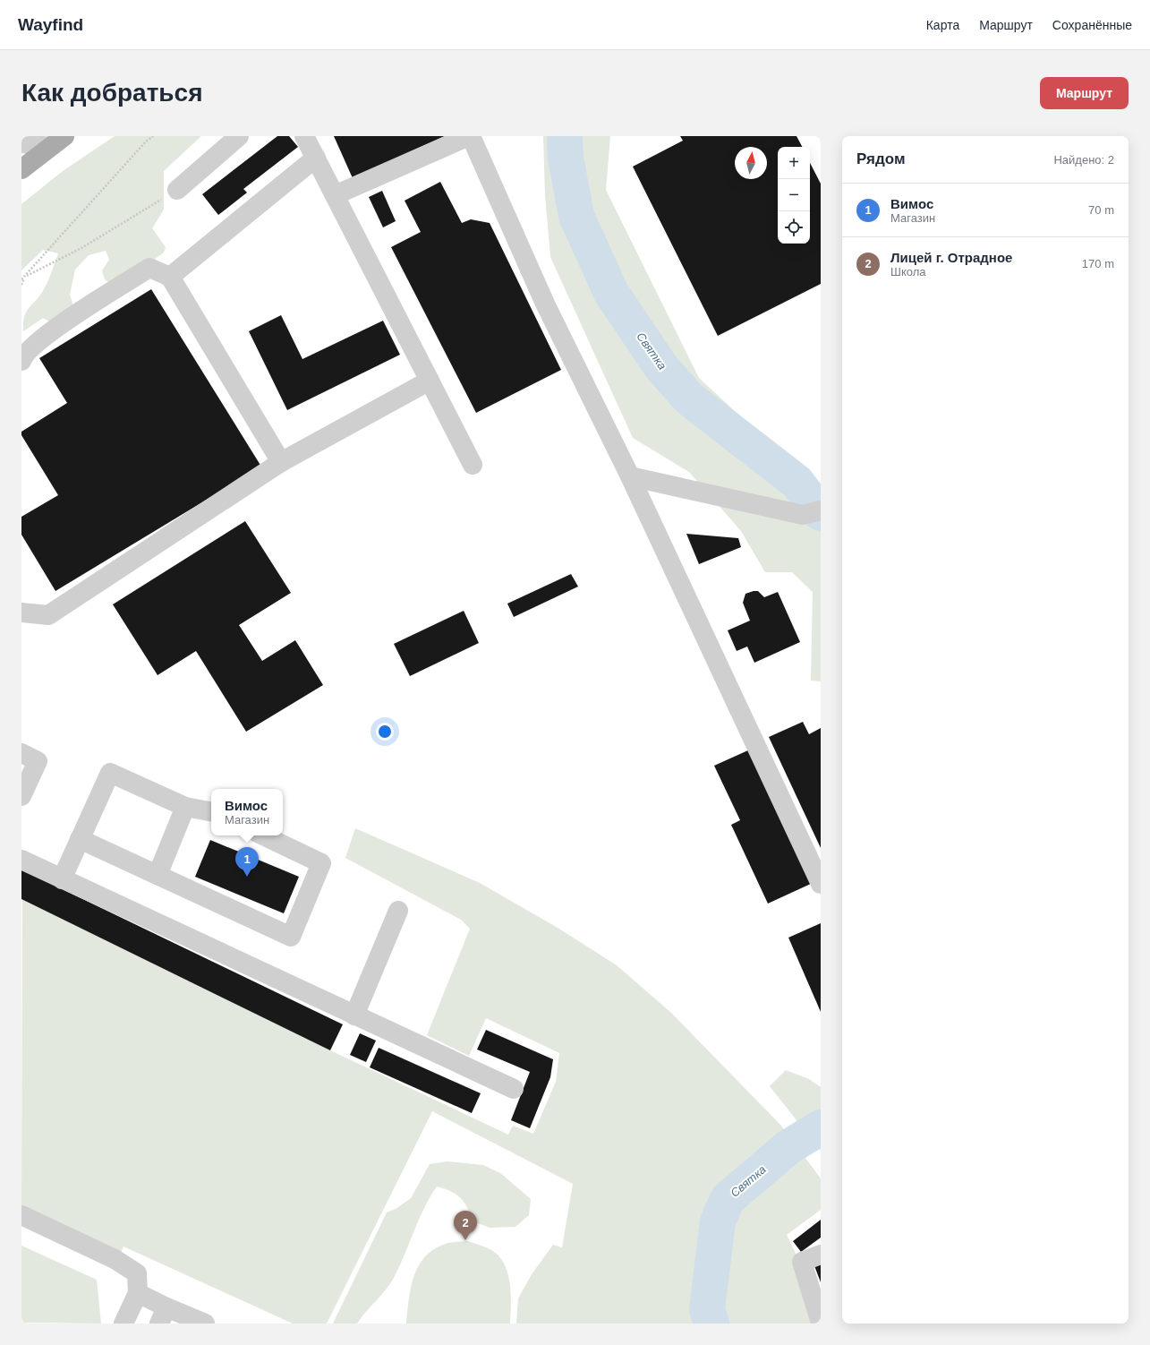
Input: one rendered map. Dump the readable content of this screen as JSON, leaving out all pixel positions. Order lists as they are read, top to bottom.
{
  "water": ["Святка"],
  "north": "top",
  "page": {
    "header": "Wayfind",
    "nav": ["Карта", "Маршрут", "Сохранённые"],
    "buttons": "Маршрут",
    "title": "Как добраться",
    "heading": ["Рядом", "Найдено: 2"],
    "map_buttons": ["+", "−"],
    "list": [
      {
        "mark": "1",
        "name": "Вимос",
        "note": "Магазин",
        "value": "70 m"
      },
      {
        "mark": "2",
        "name": "Лицей г. Отрадное",
        "note": "Школа",
        "value": "170 m"
      }
    ],
    "popup": ["Вимос", "Магазин"],
    "pins": ["1", "2"]
  }
}
